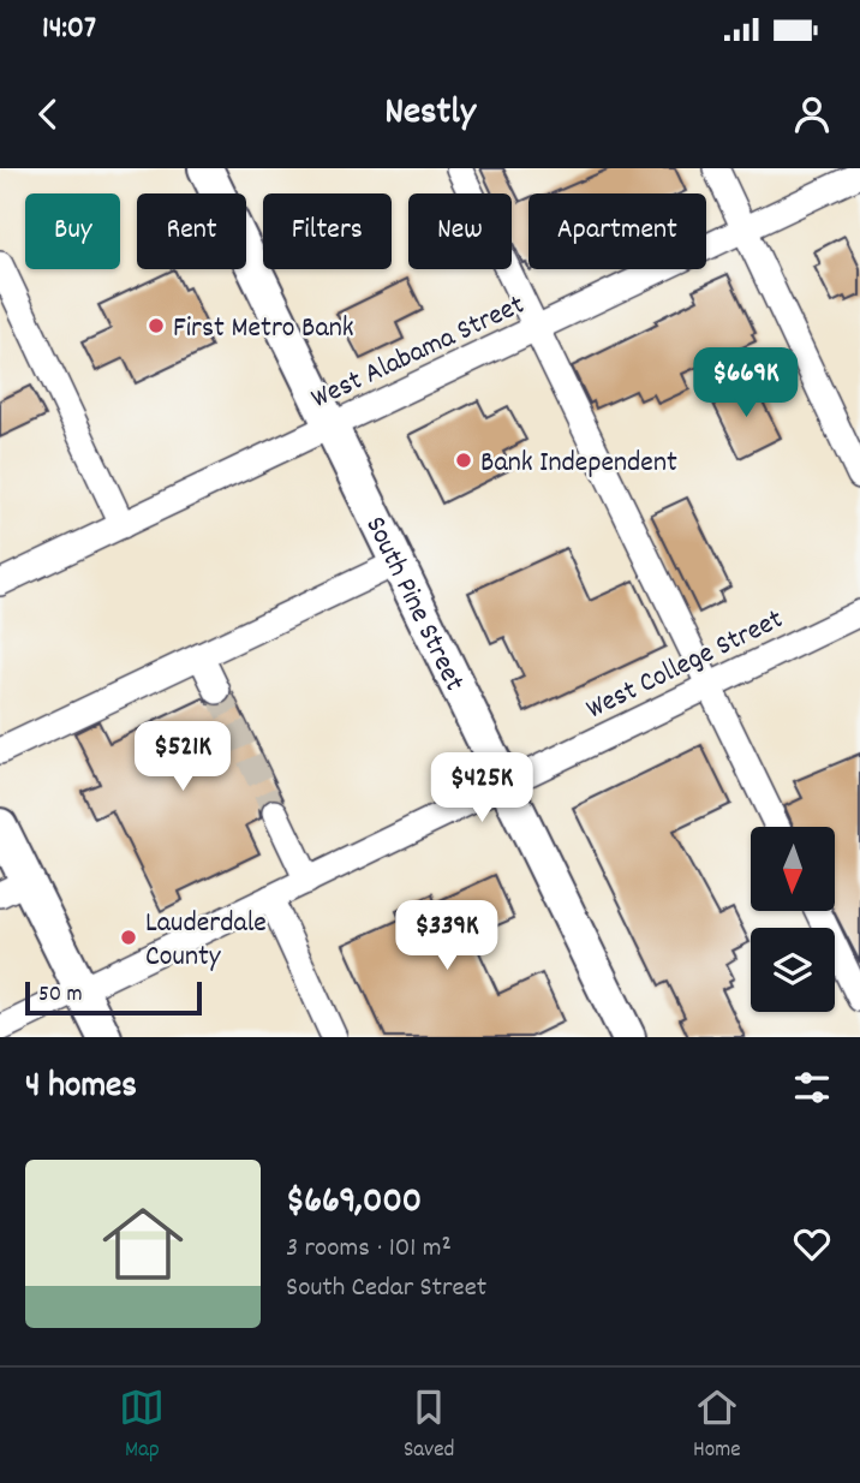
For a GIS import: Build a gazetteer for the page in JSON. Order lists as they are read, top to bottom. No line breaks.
{"streets":{"main road":["South Pine Street"],"street":["West Alabama Street","West College Street"]},"crossings":[["West Alabama Street","South Pine Street"],["South Pine Street","West College Street"]],"places":["First Metro Bank","Bank Independent","Lauderdale County"],"scale_bar":"50 m","north":"bottom","page":{"status":"14:07","header":"Nestly","chip":["Buy","Rent","Filters","New","Apartment"],"price":["$669K","$521K","$425K","$339K"],"scale":"50 m","heading":"4 homes","list":[{"name":"$669,000","note":"3 rooms · 101 m² · South Cedar Street"}],"tabs":["Map","Saved","Home"]}}
